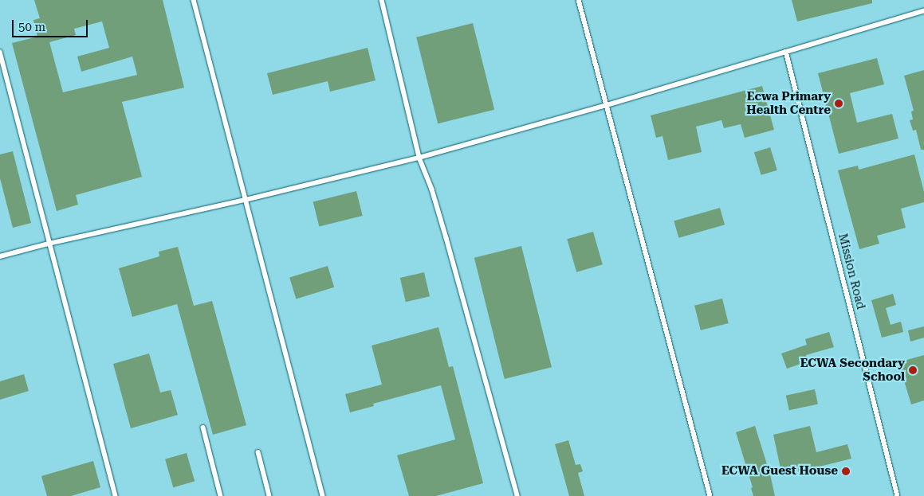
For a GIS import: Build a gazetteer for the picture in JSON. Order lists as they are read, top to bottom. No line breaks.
{"streets":{"lane":["Mission Road"]},"places":["Ecwa Primary Health Centre","ECWA Secondary School","ECWA Guest House"],"scale_bar":"50 m"}
